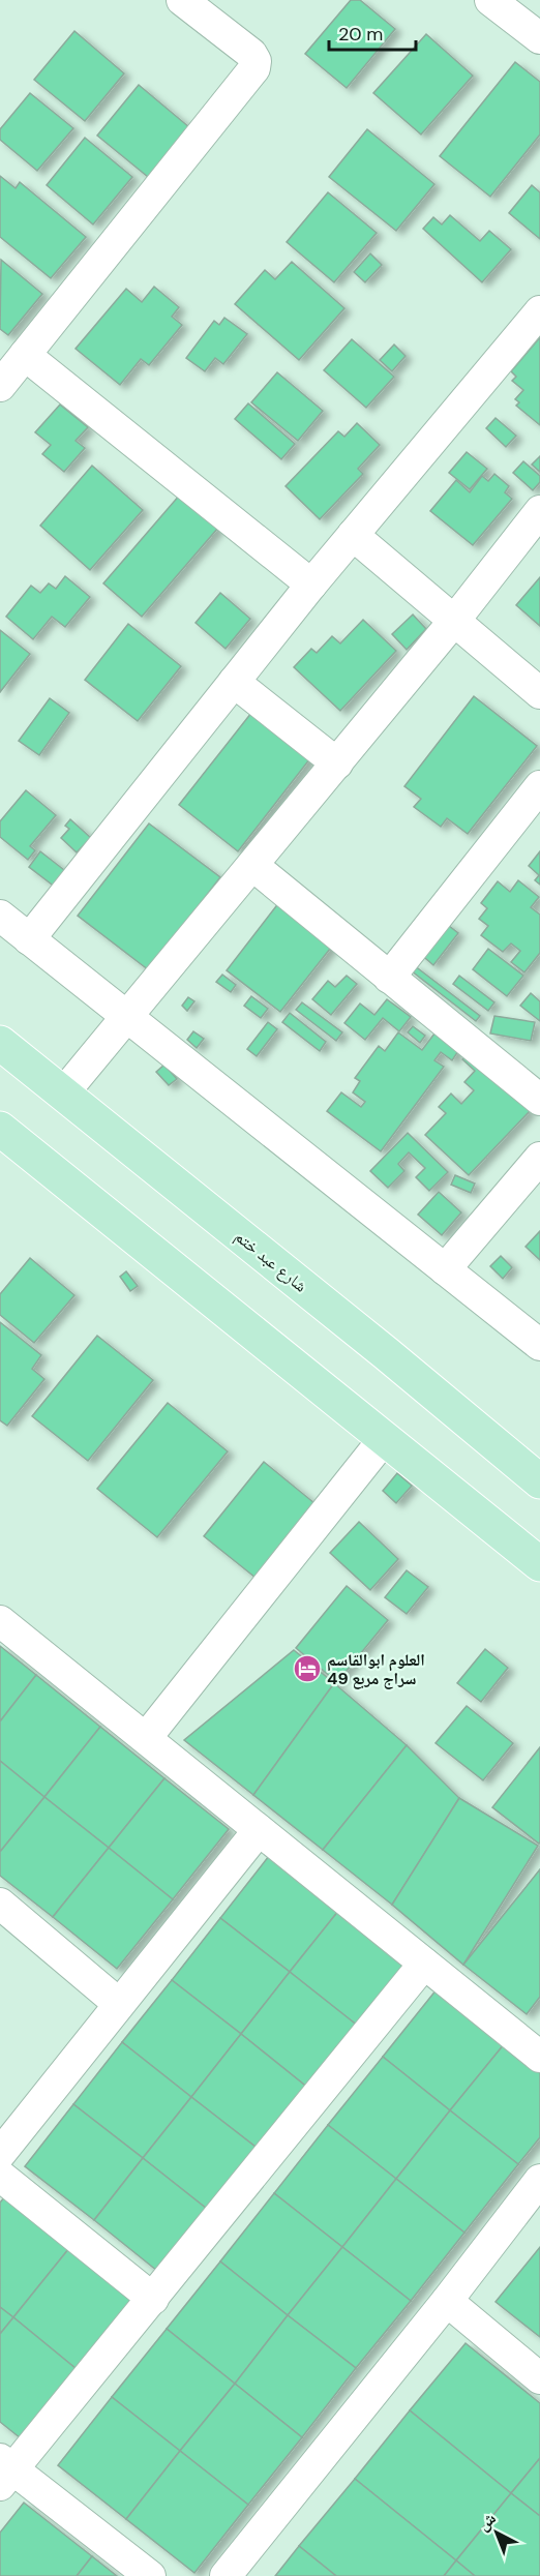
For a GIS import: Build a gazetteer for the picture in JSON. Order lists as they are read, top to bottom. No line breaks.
{"streets":{"main road":["شارع عبد ختم"]},"places":{"hotel":["العلوم ابوالقاسم سراج مربع 49"]},"scale_bar":"20 m","north":"top left"}
